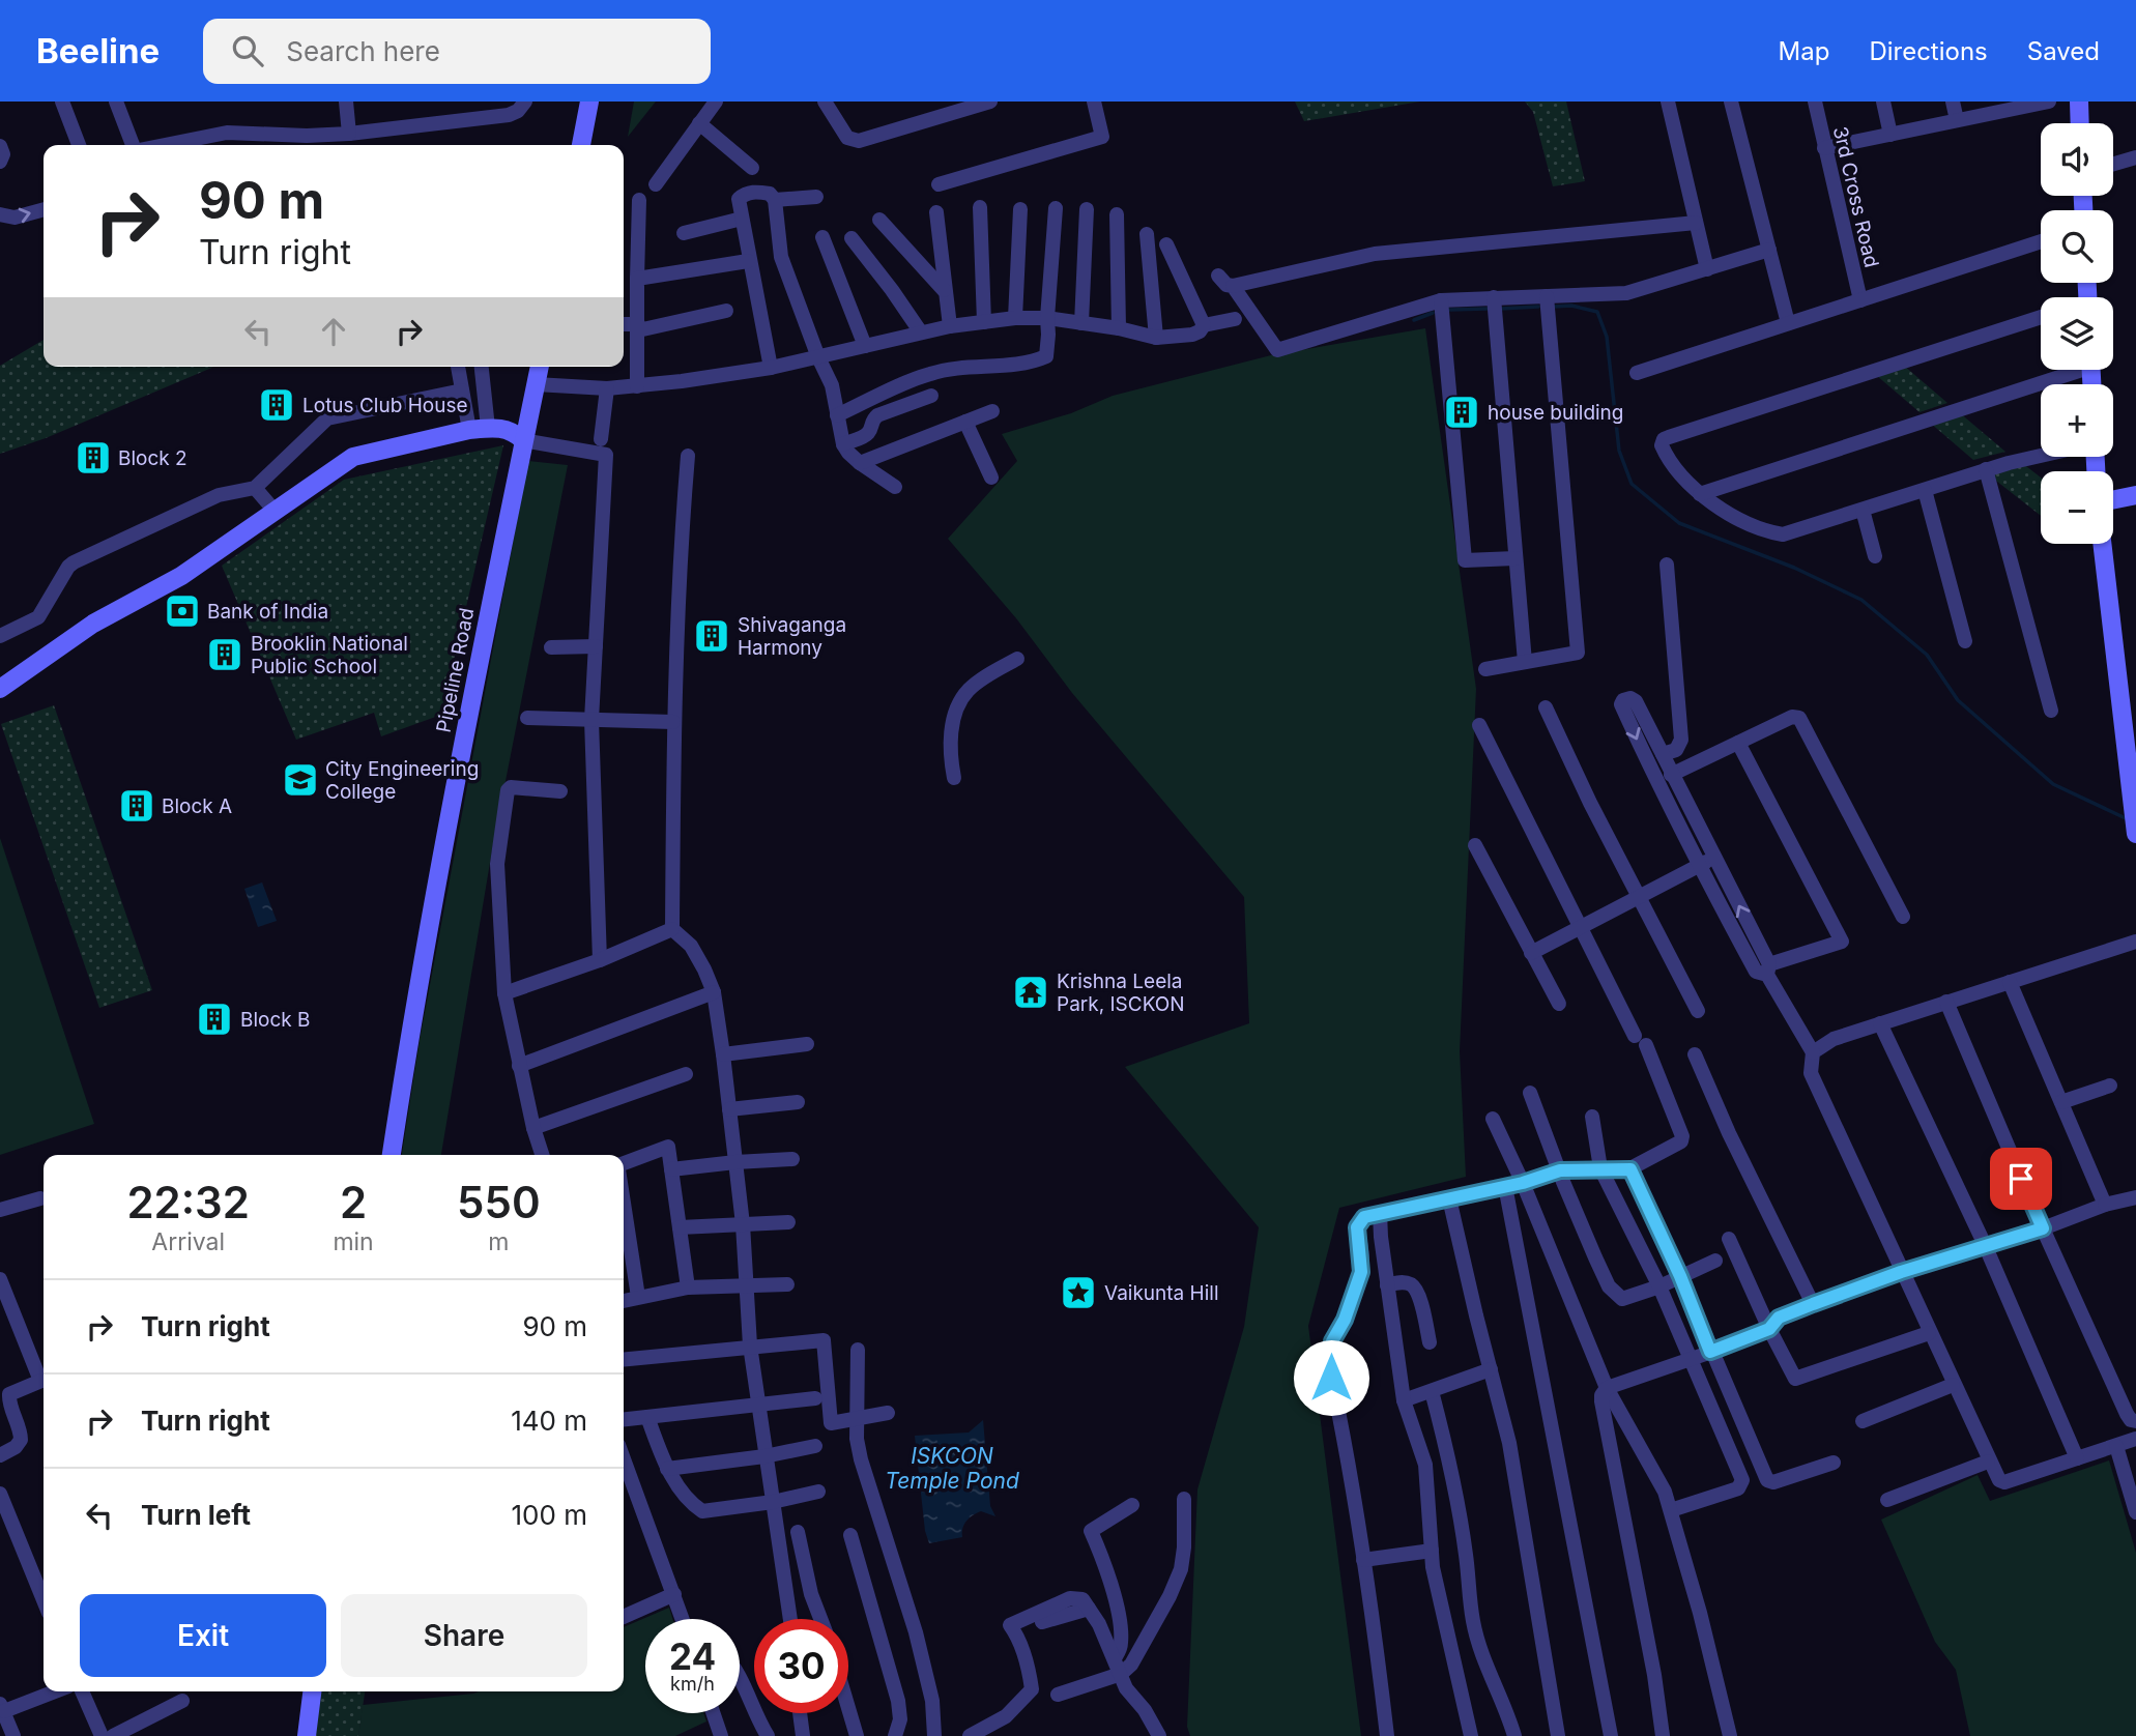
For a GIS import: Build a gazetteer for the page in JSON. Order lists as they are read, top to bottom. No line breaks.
{"streets":{"street":["3rd Cross Road","Pipeline Road"]},"water":["ISKCON Temple Pond"],"places":{"building":["Lotus Club House","house building","Block 2","Shivaganga Harmony","Brooklin National Public School","Block A","Block B"],"bank":["Bank of India"],"school or university":["City Engineering College"],"temple":["Krishna Leela Park, ISCKON"],"place":["Vaikunta Hill"]},"page":{"header":"Beeline","search":"Search here","nav":["Map","Directions","Saved"],"map_buttons":["+","−"],"turn":["90 m","Turn right"],"eta":["22:32","Arrival","2","min","550","m"],"list":[{"name":"Turn right","value":"90 m"},{"name":"Turn right","value":"140 m"},{"name":"Turn left","value":"100 m"}],"buttons":["Exit","Share"],"speed":"24 km/h","limit":"30"}}
